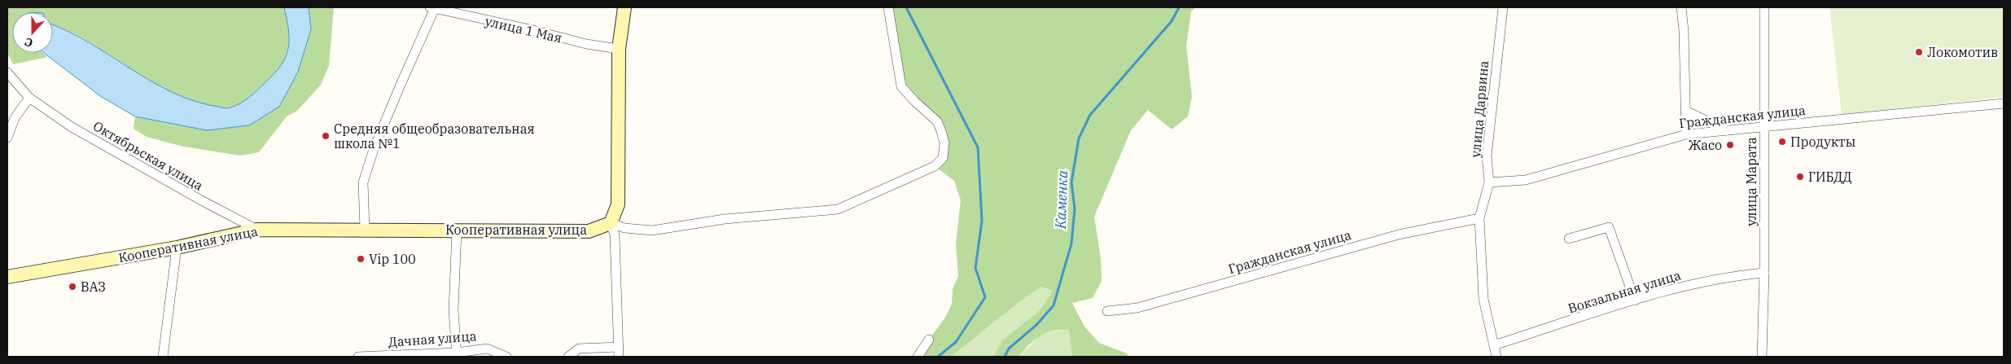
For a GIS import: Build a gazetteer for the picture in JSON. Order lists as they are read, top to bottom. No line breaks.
{"streets":{"street":["улица 1 Мая","улица Дарвина","Гражданская улица","Октябрьская улица","улица Марата","Кооперативная улица","Вокзальная улица","Дачная улица"]},"crossings":[["улица Дарвина","Гражданская улица"],["улица Дарвина","Вокзальная улица"],["Гражданская улица","улица Марата"],["Октябрьская улица","Кооперативная улица"],["улица Марата","Вокзальная улица"]],"water":["Каменка"],"places":["Локомотив","Средняя общеобразовательная школа №1","Продукты","Жасо","ГИБДД","Vip 100","ВАЗ"],"north":"bottom"}
